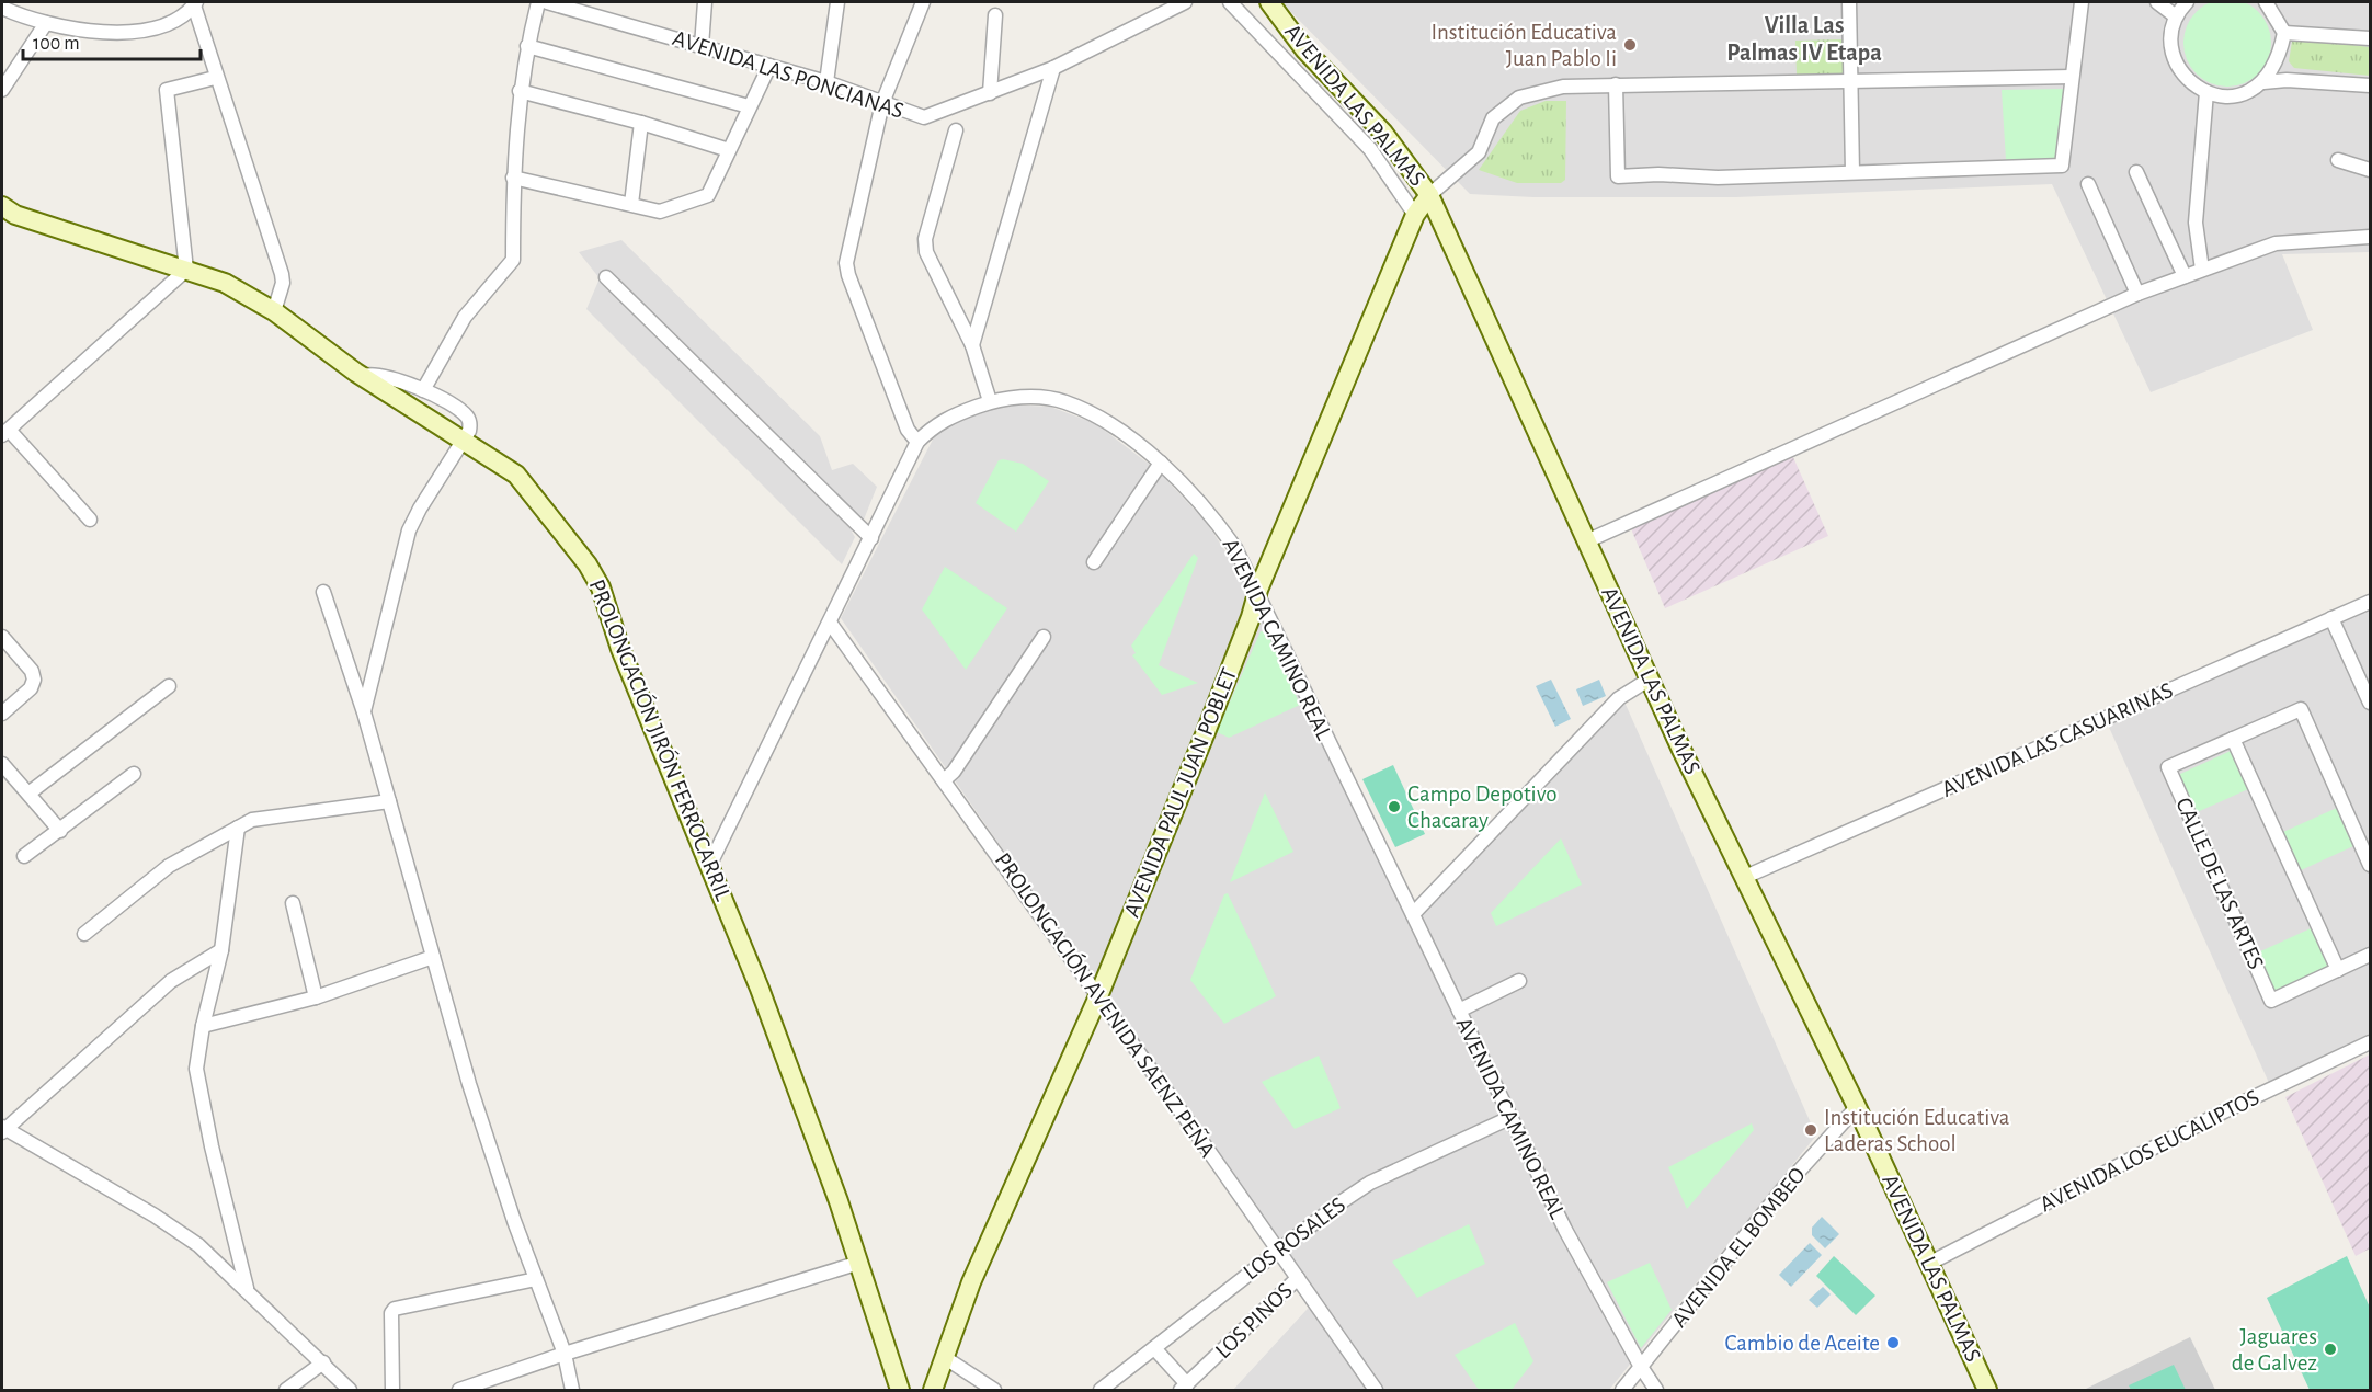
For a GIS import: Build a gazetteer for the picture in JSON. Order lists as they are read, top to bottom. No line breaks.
{"streets":{"street":["AVENIDA LAS PONCIANAS","AVENIDA LAS PALMAS","AVENIDA CAMINO REAL","PROLONGACIÓN JIRÓN FERROCARRIL","AVENIDA LAS CASUARINAS","AVENIDA PAUL JUAN POBLET","CALLE DE LAS ARTES","PROLONGACIÓN AVENIDA SAENZ PEÑA","AVENIDA LOS EUCALIPTOS","LOS ROSALES","AVENIDA EL BOMBEO","LOS PINOS"]},"crossings":[["AVENIDA LAS PALMAS","AVENIDA LAS CASUARINAS"],["AVENIDA LAS PALMAS","AVENIDA PAUL JUAN POBLET"],["AVENIDA LAS PALMAS","AVENIDA LOS EUCALIPTOS"],["AVENIDA LAS PALMAS","AVENIDA EL BOMBEO"],["AVENIDA CAMINO REAL","PROLONGACIÓN JIRÓN FERROCARRIL"],["AVENIDA CAMINO REAL","AVENIDA PAUL JUAN POBLET"],["AVENIDA CAMINO REAL","PROLONGACIÓN AVENIDA SAENZ PEÑA"],["AVENIDA CAMINO REAL","LOS ROSALES"],["AVENIDA CAMINO REAL","AVENIDA EL BOMBEO"],["AVENIDA PAUL JUAN POBLET","PROLONGACIÓN AVENIDA SAENZ PEÑA"],["PROLONGACIÓN AVENIDA SAENZ PEÑA","LOS ROSALES"],["PROLONGACIÓN AVENIDA SAENZ PEÑA","LOS PINOS"]],"districts":["Villa Las Palmas IV Etapa"],"places":["Institución Educativa Juan Pablo Ii","Campo Depotivo Chacaray","Institución Educativa Laderas School","Cambio de Aceite","Jaguares de Galvez"],"scale_bar":"100 m"}
